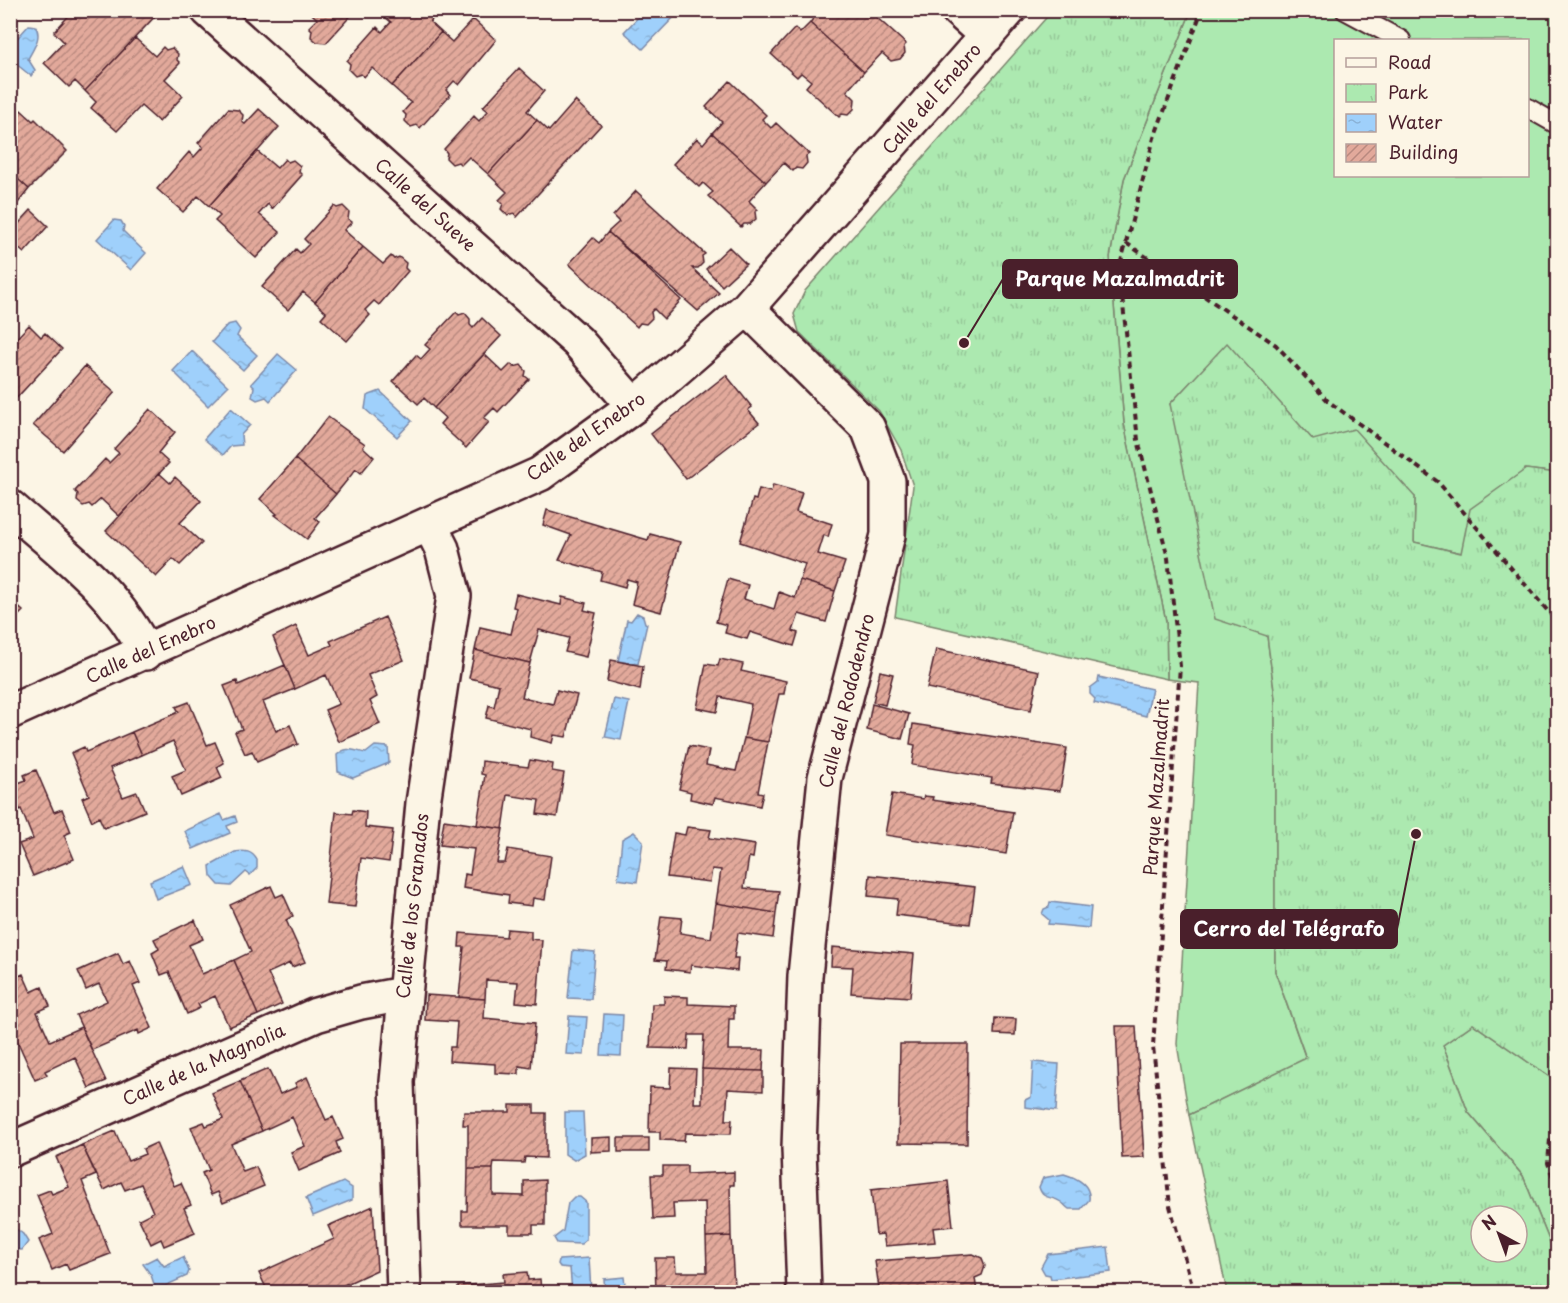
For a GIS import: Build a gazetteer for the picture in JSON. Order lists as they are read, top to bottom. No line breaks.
{"streets":{"street":["Calle del Enebro","Calle del Sueve","Calle del Rododendro","Calle de los Granados","Calle de la Magnolia"],"path":["Parque Mazalmadrit"]},"crossings":[["Calle del Enebro","Calle del Sueve"],["Calle del Enebro","Calle del Rododendro"],["Calle del Enebro","Calle de los Granados"],["Calle de los Granados","Calle de la Magnolia"]],"places":["Parque Mazalmadrit","Cerro del Telégrafo"],"legend":["Road","Park","Water","Building"],"north":"top left"}
